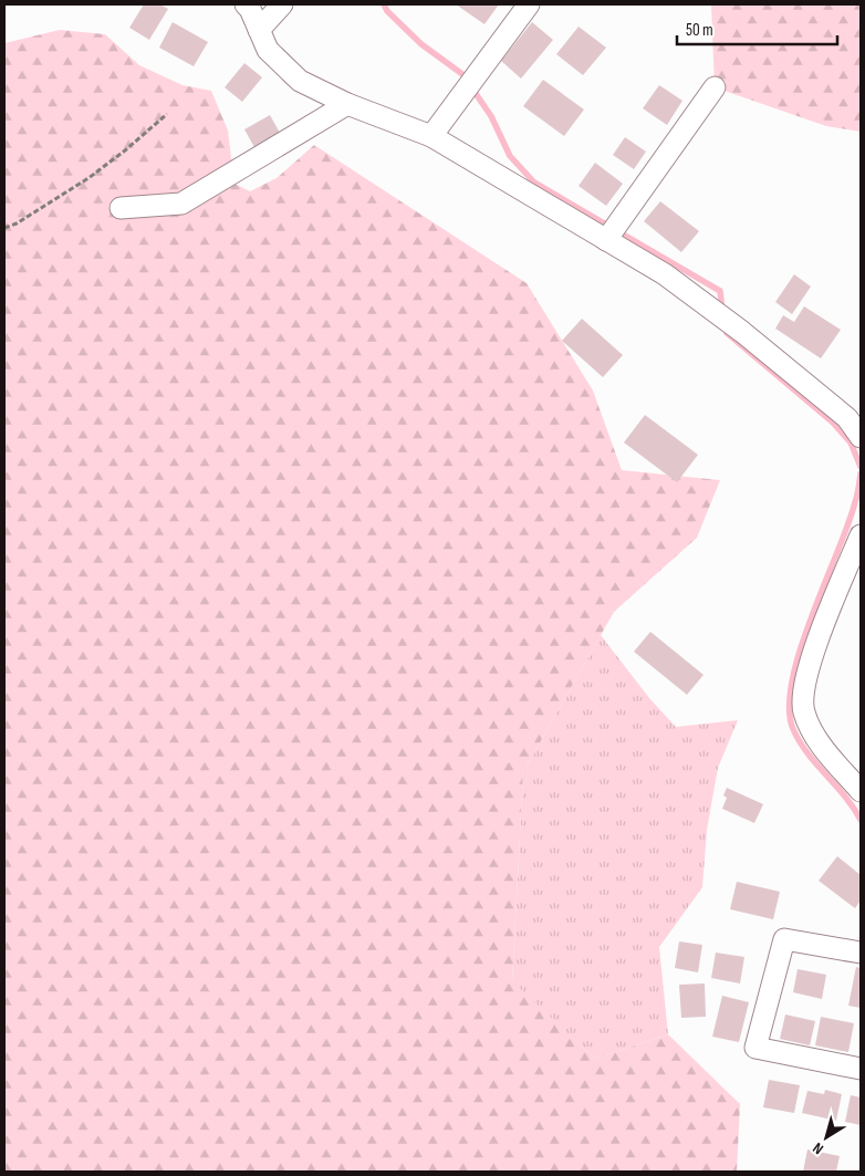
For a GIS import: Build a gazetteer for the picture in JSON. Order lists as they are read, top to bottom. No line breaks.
{"scale_bar":"50 m","north":"bottom left"}
